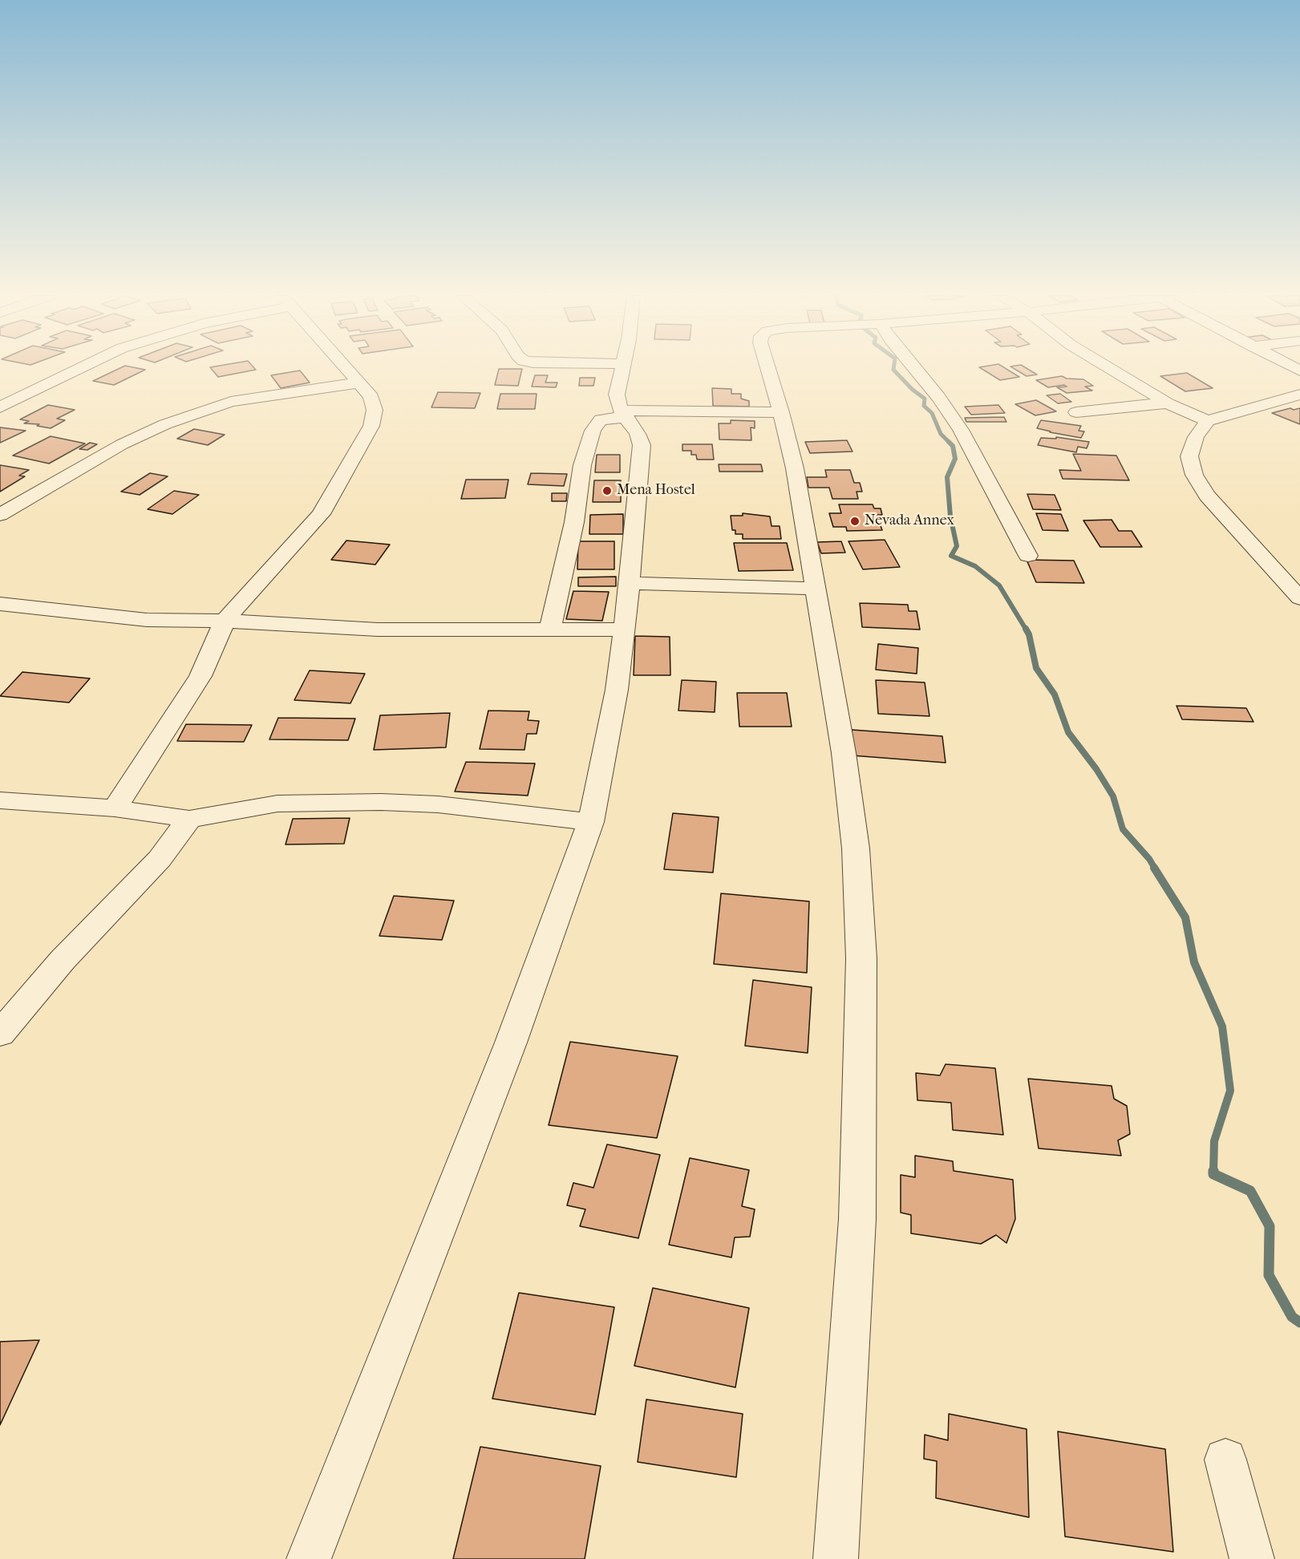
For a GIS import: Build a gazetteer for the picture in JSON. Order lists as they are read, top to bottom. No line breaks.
{"places":["Mena Hostel","Nevada Annex"]}
